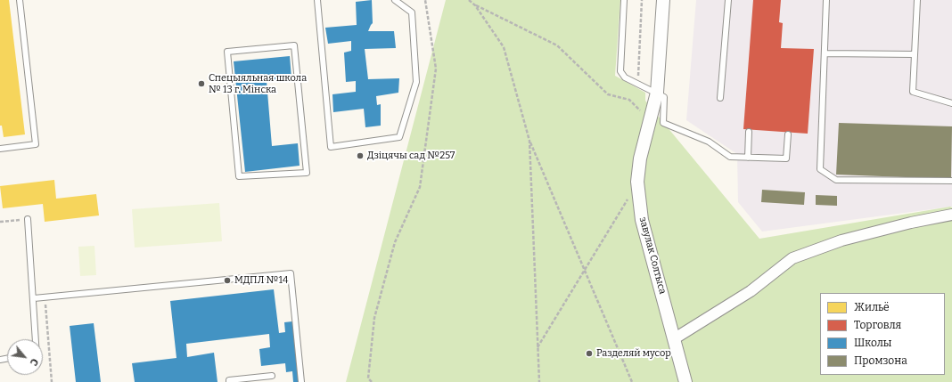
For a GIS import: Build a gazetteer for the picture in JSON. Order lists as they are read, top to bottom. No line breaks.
{"streets":{"street":["завулак Солтыса"]},"places":["Спецыяльная школа № 13 г. Мінска","Дзіцячы сад №257","МДПЛ №14","Разделяй мусор"],"legend":["Жильё","Торговля","Школы","Промзона"],"north":"bottom right"}
